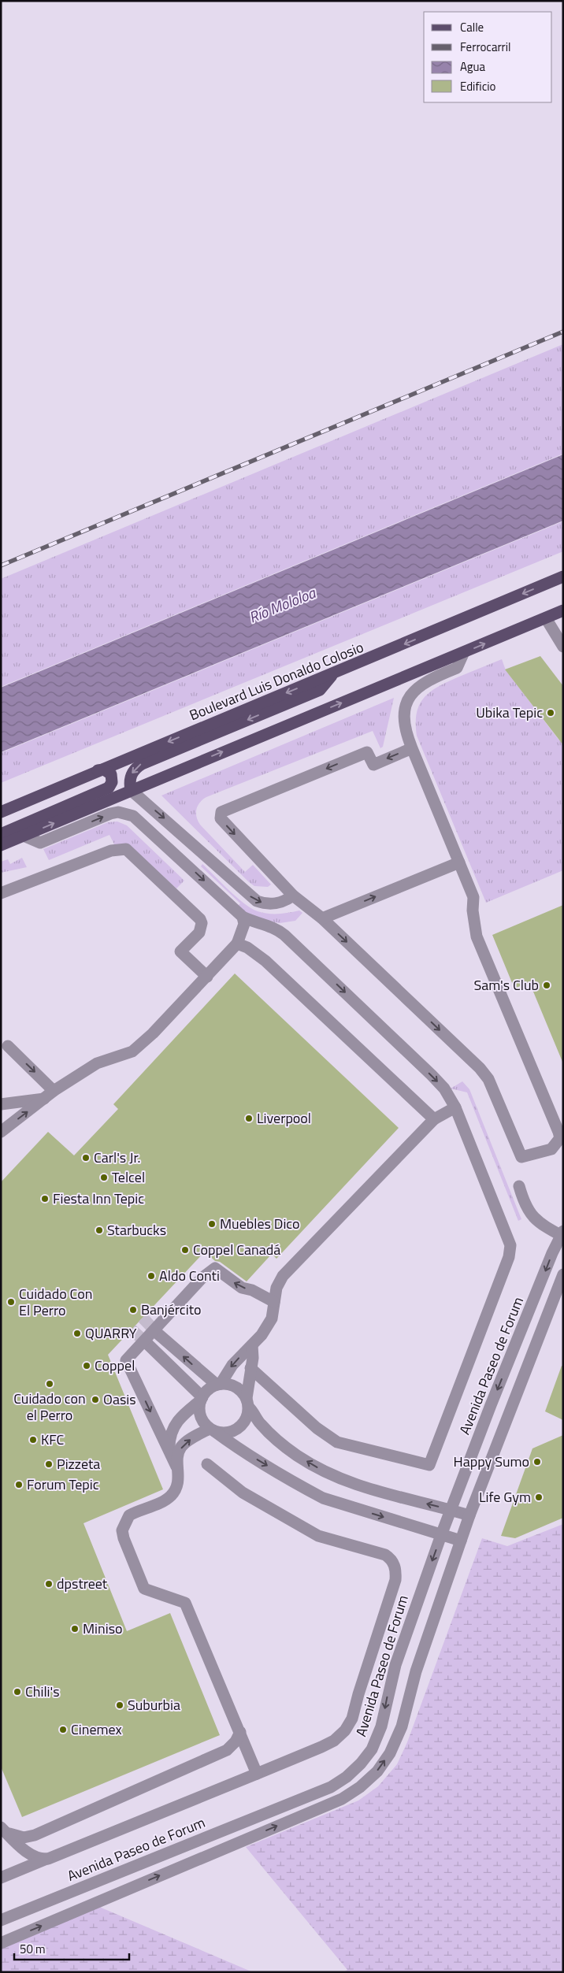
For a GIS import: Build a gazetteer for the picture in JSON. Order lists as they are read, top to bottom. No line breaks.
{"streets":{"main road":["Boulevard Luis Donaldo Colosio"],"street":["Avenida Paseo de Forum"]},"water":["Río Mololoa"],"places":["Ubika Tepic","Sam's Club","Liverpool","Carl's Jr.","Telcel","Fiesta Inn Tepic","Muebles Dico","Starbucks","Coppel Canadá","Aldo Conti","Cuidado Con El Perro","Banjército","QUARRY","Coppel","Cuidado con el Perro","Oasis","KFC","Happy Sumo","Pizzeta","Forum Tepic","Life Gym","dpstreet","Miniso","Chili's","Suburbia","Cinemex"],"legend":["Calle","Ferrocarril","Agua","Edificio"],"scale_bar":"50 m"}
